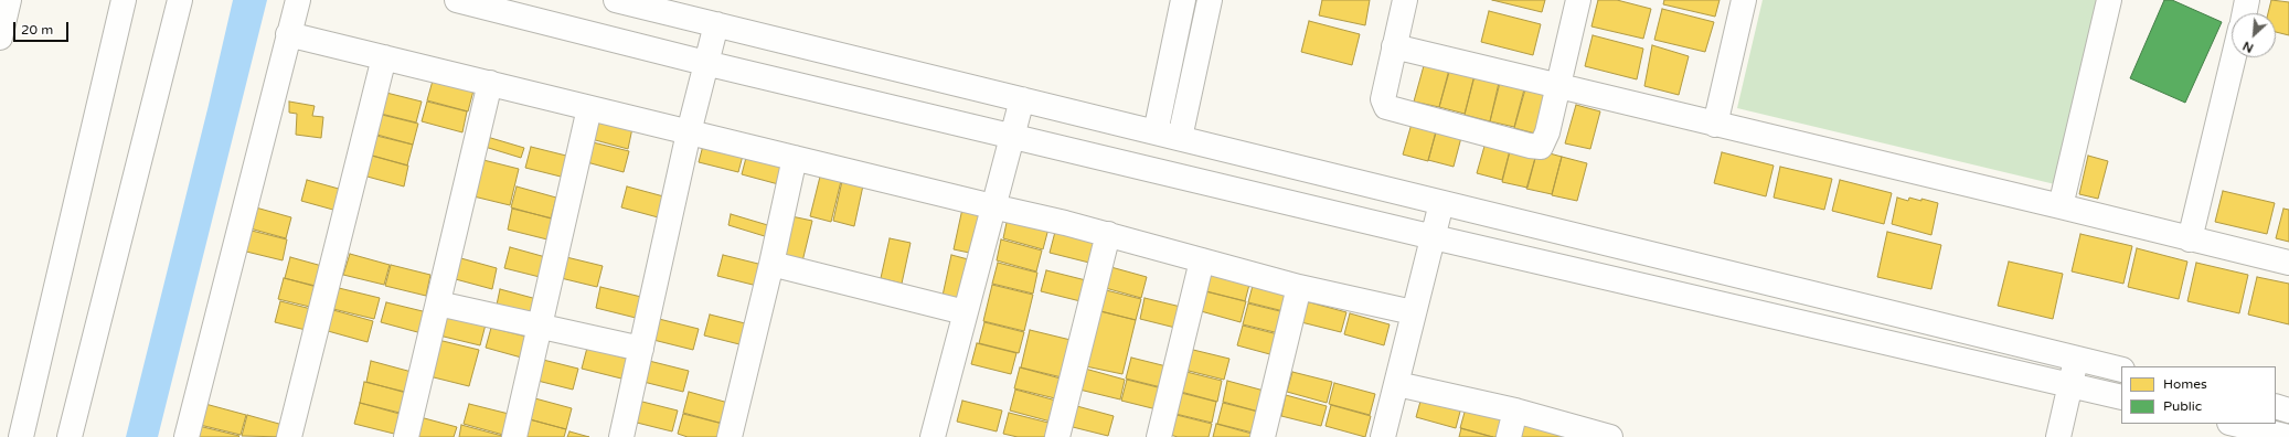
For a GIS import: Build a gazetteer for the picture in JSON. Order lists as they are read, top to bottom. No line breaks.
{"legend":["Homes","Public"],"scale_bar":"20 m","north":"bottom left"}
